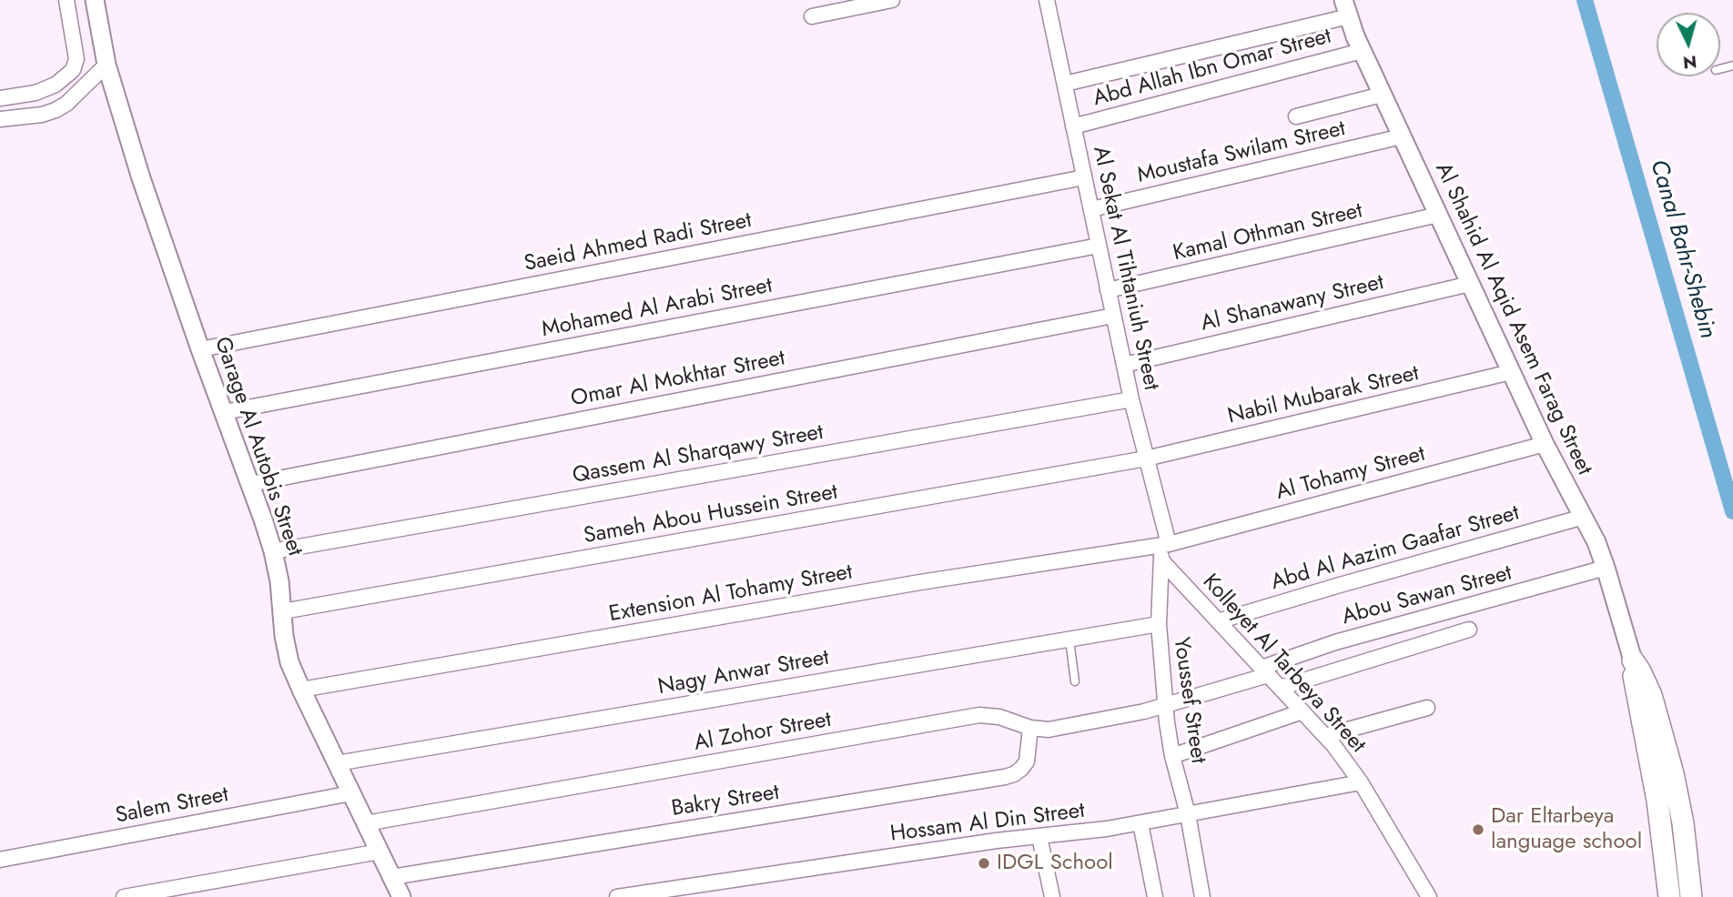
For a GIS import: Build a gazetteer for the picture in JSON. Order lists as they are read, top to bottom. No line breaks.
{"streets":{"street":["Abd Allah Ibn Omar Street","Moustafa Swilam Street","Kamal Othman Street","Saeid Ahmed Radi Street","Al Sekat Al Tihtaniuh Street","Al Shanawany Street","Mohamed Al Arabi Street","Al Shahid Al Aqid Asem Farag Street","Omar Al Mokhtar Street","Nabil Mubarak Street","Garage Al Autobis Street","Qassem Al Sharqawy Street","Al Tohamy Street","Sameh Abou Hussein Street","Abd Al Aazim Gaafar Street","Extension Al Tohamy Street","Abou Sawan Street","Kolleyet Al Tarbeya Street","Nagy Anwar Street","Youssef Street","Al Zohor Street","Bakry Street","Salem Street","Hossam Al Din Street"]},"crossings":[["Abd Allah Ibn Omar Street","Al Sekat Al Tihtaniuh Street"],["Abd Allah Ibn Omar Street","Al Shahid Al Aqid Asem Farag Street"],["Moustafa Swilam Street","Al Sekat Al Tihtaniuh Street"],["Moustafa Swilam Street","Al Shahid Al Aqid Asem Farag Street"],["Kamal Othman Street","Al Sekat Al Tihtaniuh Street"],["Kamal Othman Street","Al Shahid Al Aqid Asem Farag Street"],["Saeid Ahmed Radi Street","Al Sekat Al Tihtaniuh Street"],["Saeid Ahmed Radi Street","Garage Al Autobis Street"],["Al Sekat Al Tihtaniuh Street","Al Shanawany Street"],["Al Sekat Al Tihtaniuh Street","Mohamed Al Arabi Street"],["Al Sekat Al Tihtaniuh Street","Omar Al Mokhtar Street"],["Al Sekat Al Tihtaniuh Street","Nabil Mubarak Street"],["Al Sekat Al Tihtaniuh Street","Qassem Al Sharqawy Street"],["Al Sekat Al Tihtaniuh Street","Al Tohamy Street"],["Al Sekat Al Tihtaniuh Street","Sameh Abou Hussein Street"],["Al Sekat Al Tihtaniuh Street","Extension Al Tohamy Street"],["Al Sekat Al Tihtaniuh Street","Kolleyet Al Tarbeya Street"],["Al Sekat Al Tihtaniuh Street","Youssef Street"],["Al Shanawany Street","Al Shahid Al Aqid Asem Farag Street"],["Mohamed Al Arabi Street","Garage Al Autobis Street"],["Al Shahid Al Aqid Asem Farag Street","Nabil Mubarak Street"],["Al Shahid Al Aqid Asem Farag Street","Al Tohamy Street"],["Al Shahid Al Aqid Asem Farag Street","Abd Al Aazim Gaafar Street"],["Al Shahid Al Aqid Asem Farag Street","Abou Sawan Street"],["Omar Al Mokhtar Street","Garage Al Autobis Street"],["Nabil Mubarak Street","Sameh Abou Hussein Street"],["Garage Al Autobis Street","Qassem Al Sharqawy Street"],["Garage Al Autobis Street","Sameh Abou Hussein Street"],["Garage Al Autobis Street","Extension Al Tohamy Street"],["Garage Al Autobis Street","Nagy Anwar Street"],["Garage Al Autobis Street","Al Zohor Street"],["Garage Al Autobis Street","Bakry Street"],["Garage Al Autobis Street","Salem Street"],["Al Tohamy Street","Extension Al Tohamy Street"],["Al Tohamy Street","Kolleyet Al Tarbeya Street"],["Al Tohamy Street","Youssef Street"],["Abd Al Aazim Gaafar Street","Kolleyet Al Tarbeya Street"],["Extension Al Tohamy Street","Kolleyet Al Tarbeya Street"],["Extension Al Tohamy Street","Youssef Street"],["Abou Sawan Street","Kolleyet Al Tarbeya Street"],["Abou Sawan Street","Youssef Street"],["Abou Sawan Street","Al Zohor Street"],["Kolleyet Al Tarbeya Street","Youssef Street"],["Kolleyet Al Tarbeya Street","Hossam Al Din Street"],["Nagy Anwar Street","Youssef Street"],["Youssef Street","Al Zohor Street"],["Youssef Street","Hossam Al Din Street"],["Al Zohor Street","Bakry Street"]],"water":["Canal Bahr-Shebin"],"places":["Dar Eltarbeya language school","IDGL School"],"north":"bottom"}
